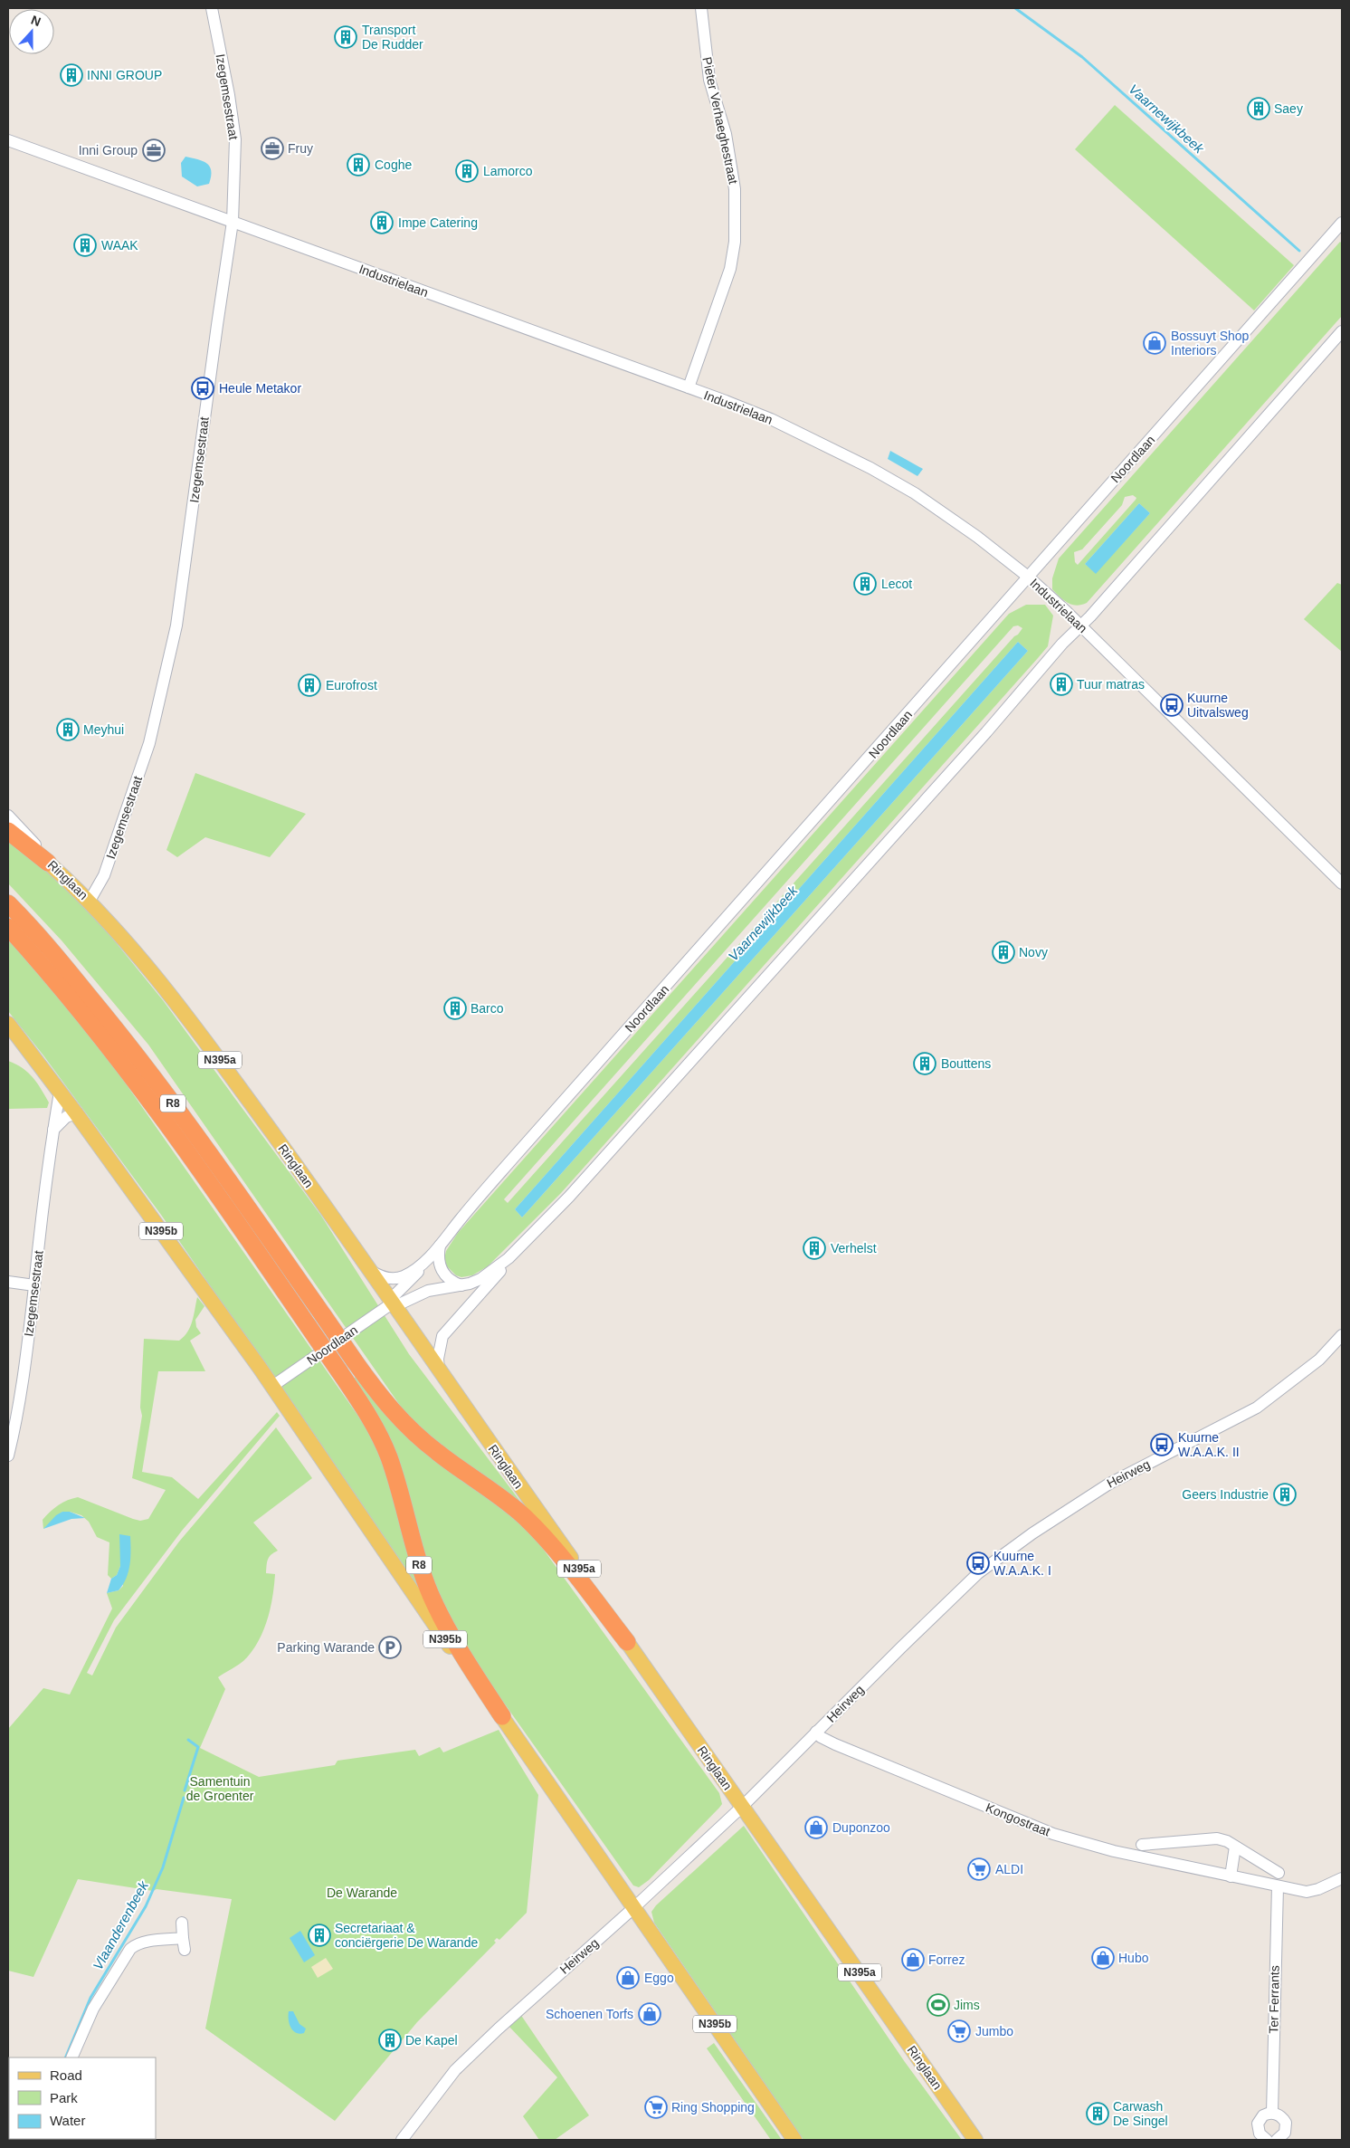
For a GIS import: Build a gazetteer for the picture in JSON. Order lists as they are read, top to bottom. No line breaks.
{"streets":{"highway":["R8"],"main road":["Ringlaan","N395a","N395b"],"street":["Izegemsestraat","Pieter Verhaeghestraat","Industrielaan","Noordlaan","Heirweg","Kongostraat","Ter Ferrants"]},"crossings":[["Izegemsestraat","Industrielaan"],["Izegemsestraat","Ringlaan"],["Izegemsestraat","N395b"],["Pieter Verhaeghestraat","Industrielaan"],["Industrielaan","Noordlaan"],["Noordlaan","Ringlaan"],["Noordlaan","N395b"],["Ringlaan","R8"],["Ringlaan","Heirweg"],["R8","N395b"],["N395b","Heirweg"],["Heirweg","Kongostraat"],["Kongostraat","Ter Ferrants"]],"water":["Vaarnewijkbeek","Vlaanderenbeek"],"parks":["Samentuin de Groenter","De Warande"],"places":{"building":["Transport De Rudder","INNI GROUP","Saey","Coghe","Lamorco","Impe Catering","WAAK","Lecot","Tuur matras","Eurofrost","Meyhui","Novy","Barco","Bouttens","Verhelst","Geers Industrie","Secretariaat & conciërgerie De Warande","De Kapel","Carwash De Singel"],"office":["Fruy","Inni Group"],"shop":["Bossuyt Shop Interiors","Duponzoo","Hubo","Forrez","Eggo","Schoenen Torfs"],"bus stop":["Heule Metakor","Kuurne Uitvalsweg","Kuurne W.A.A.K. II","Kuurne W.A.A.K. I"],"parking":["Parking Warande"],"supermarket":["ALDI","Jumbo","Ring Shopping"],"sports":["Jims"]},"legend":["Road","Park","Water"],"north":"top"}
